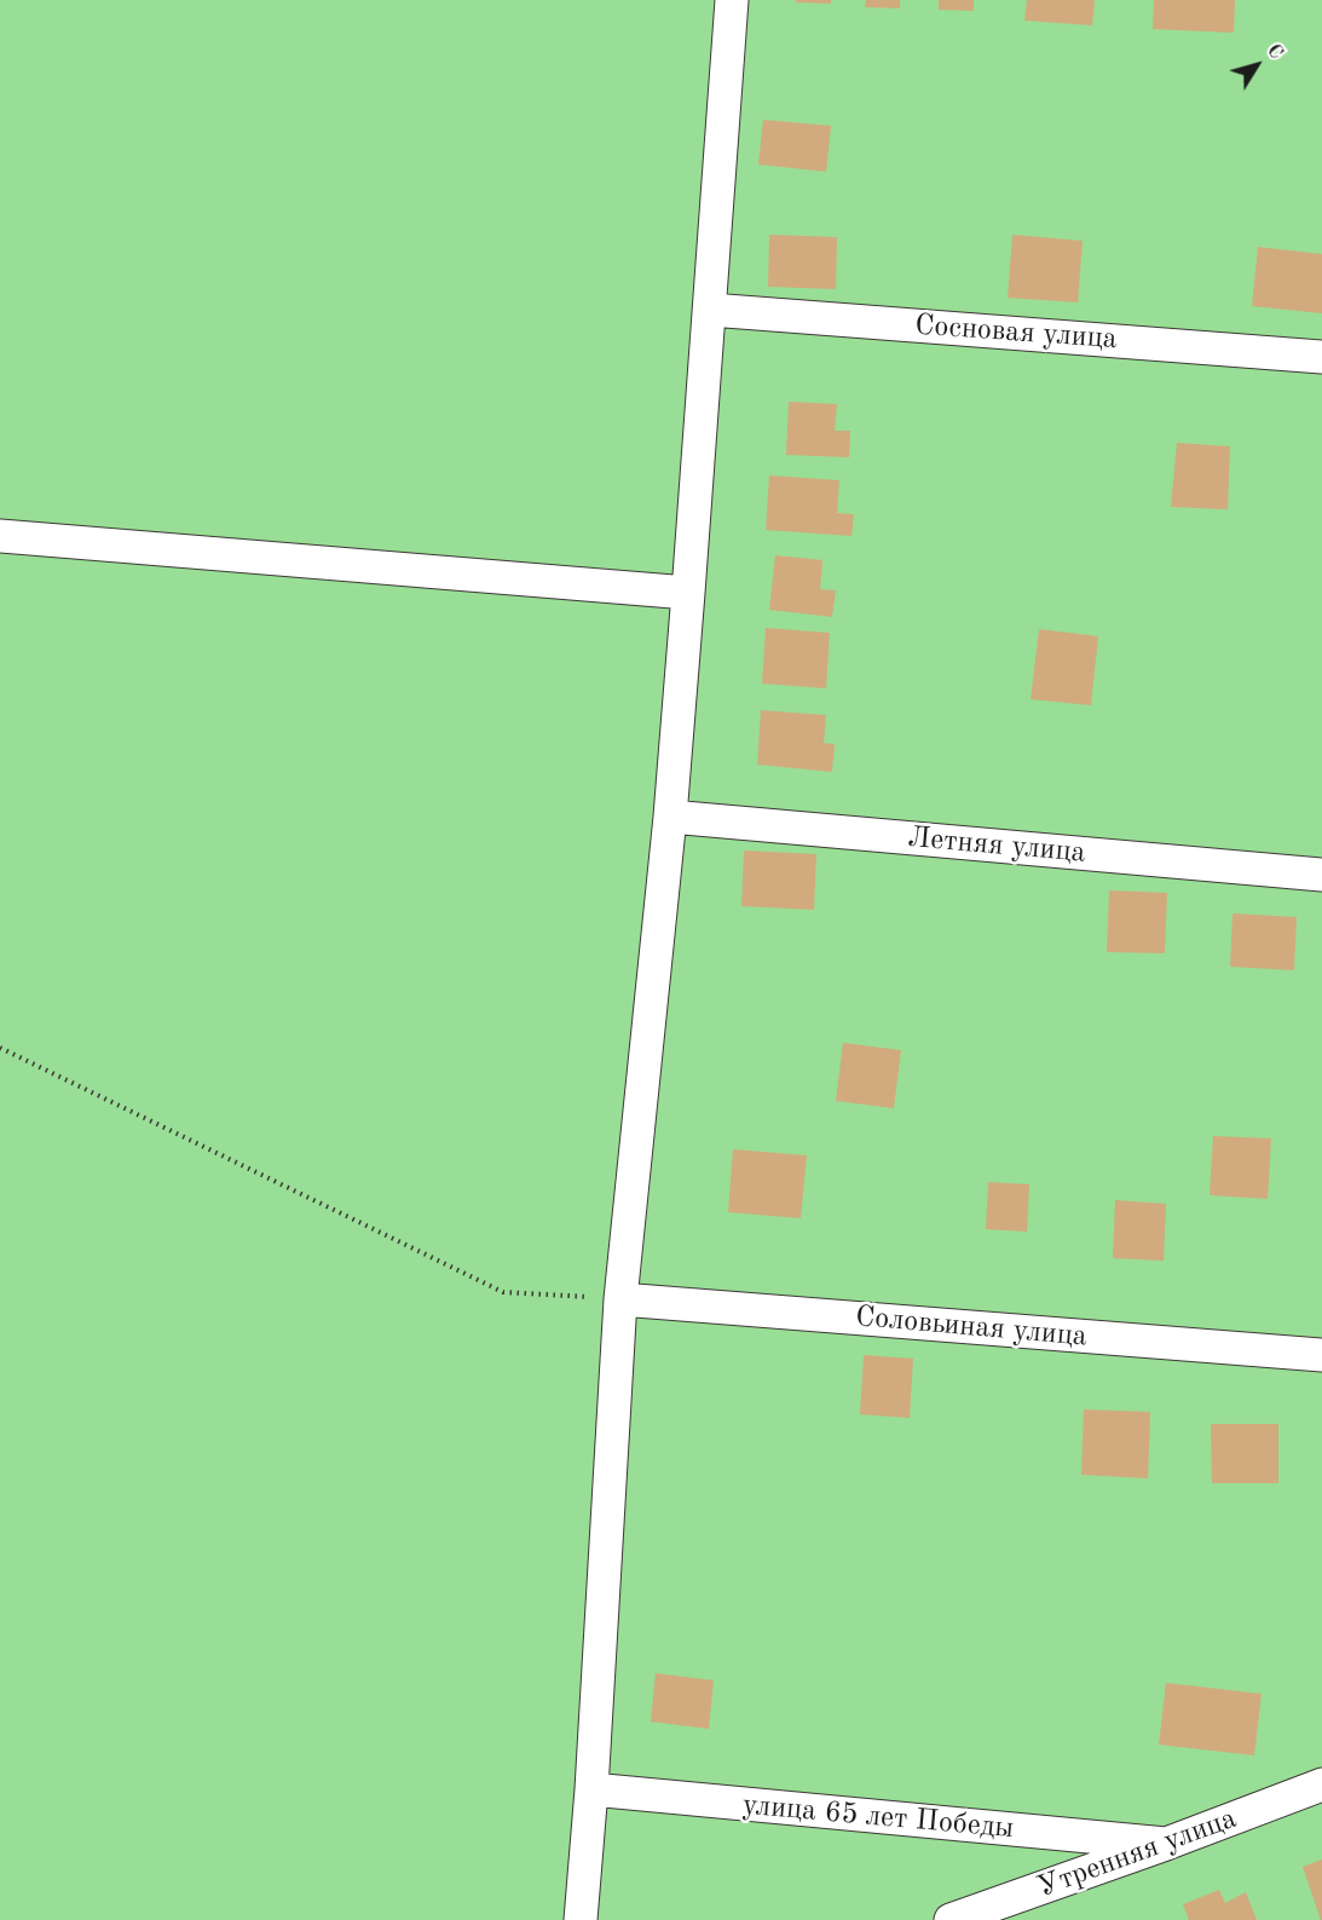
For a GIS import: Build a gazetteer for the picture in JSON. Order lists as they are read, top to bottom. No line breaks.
{"streets":{"street":["Сосновая улица","Летняя улица","Соловьиная улица","улица 65 лет Победы","Утренняя улица"]},"crossings":[["улица 65 лет Победы","Утренняя улица"]],"north":"top right"}
